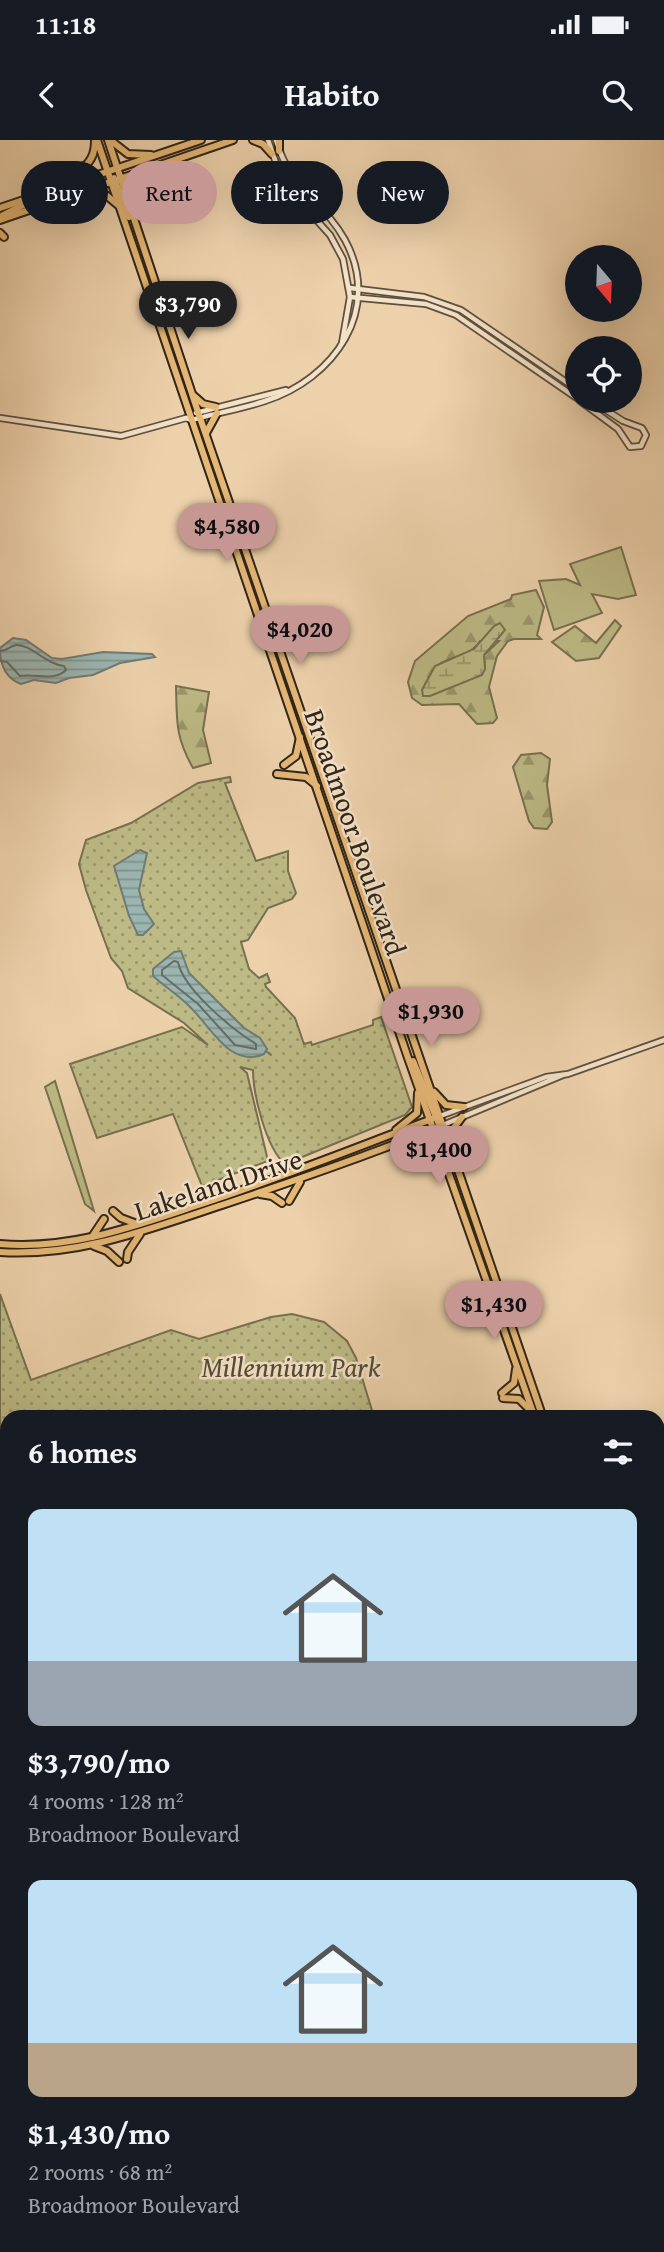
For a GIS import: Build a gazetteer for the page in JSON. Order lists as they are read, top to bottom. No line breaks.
{"streets":{"main road":["Broadmoor Boulevard","Lakeland Drive"]},"crossings":[["Broadmoor Boulevard","Lakeland Drive"]],"parks":["Millennium Park"],"north":"bottom","page":{"status":"11:18","header":"Habito","chip":["Buy","Rent","Filters","New"],"price":["$3,790","$4,580","$4,020","$1,930","$1,400","$1,430"],"heading":"6 homes","list":[{"name":"$3,790/mo","note":"4 rooms · 128 m² · Broadmoor Boulevard"},{"name":"$1,430/mo","note":"2 rooms · 68 m² · Broadmoor Boulevard"}]}}
